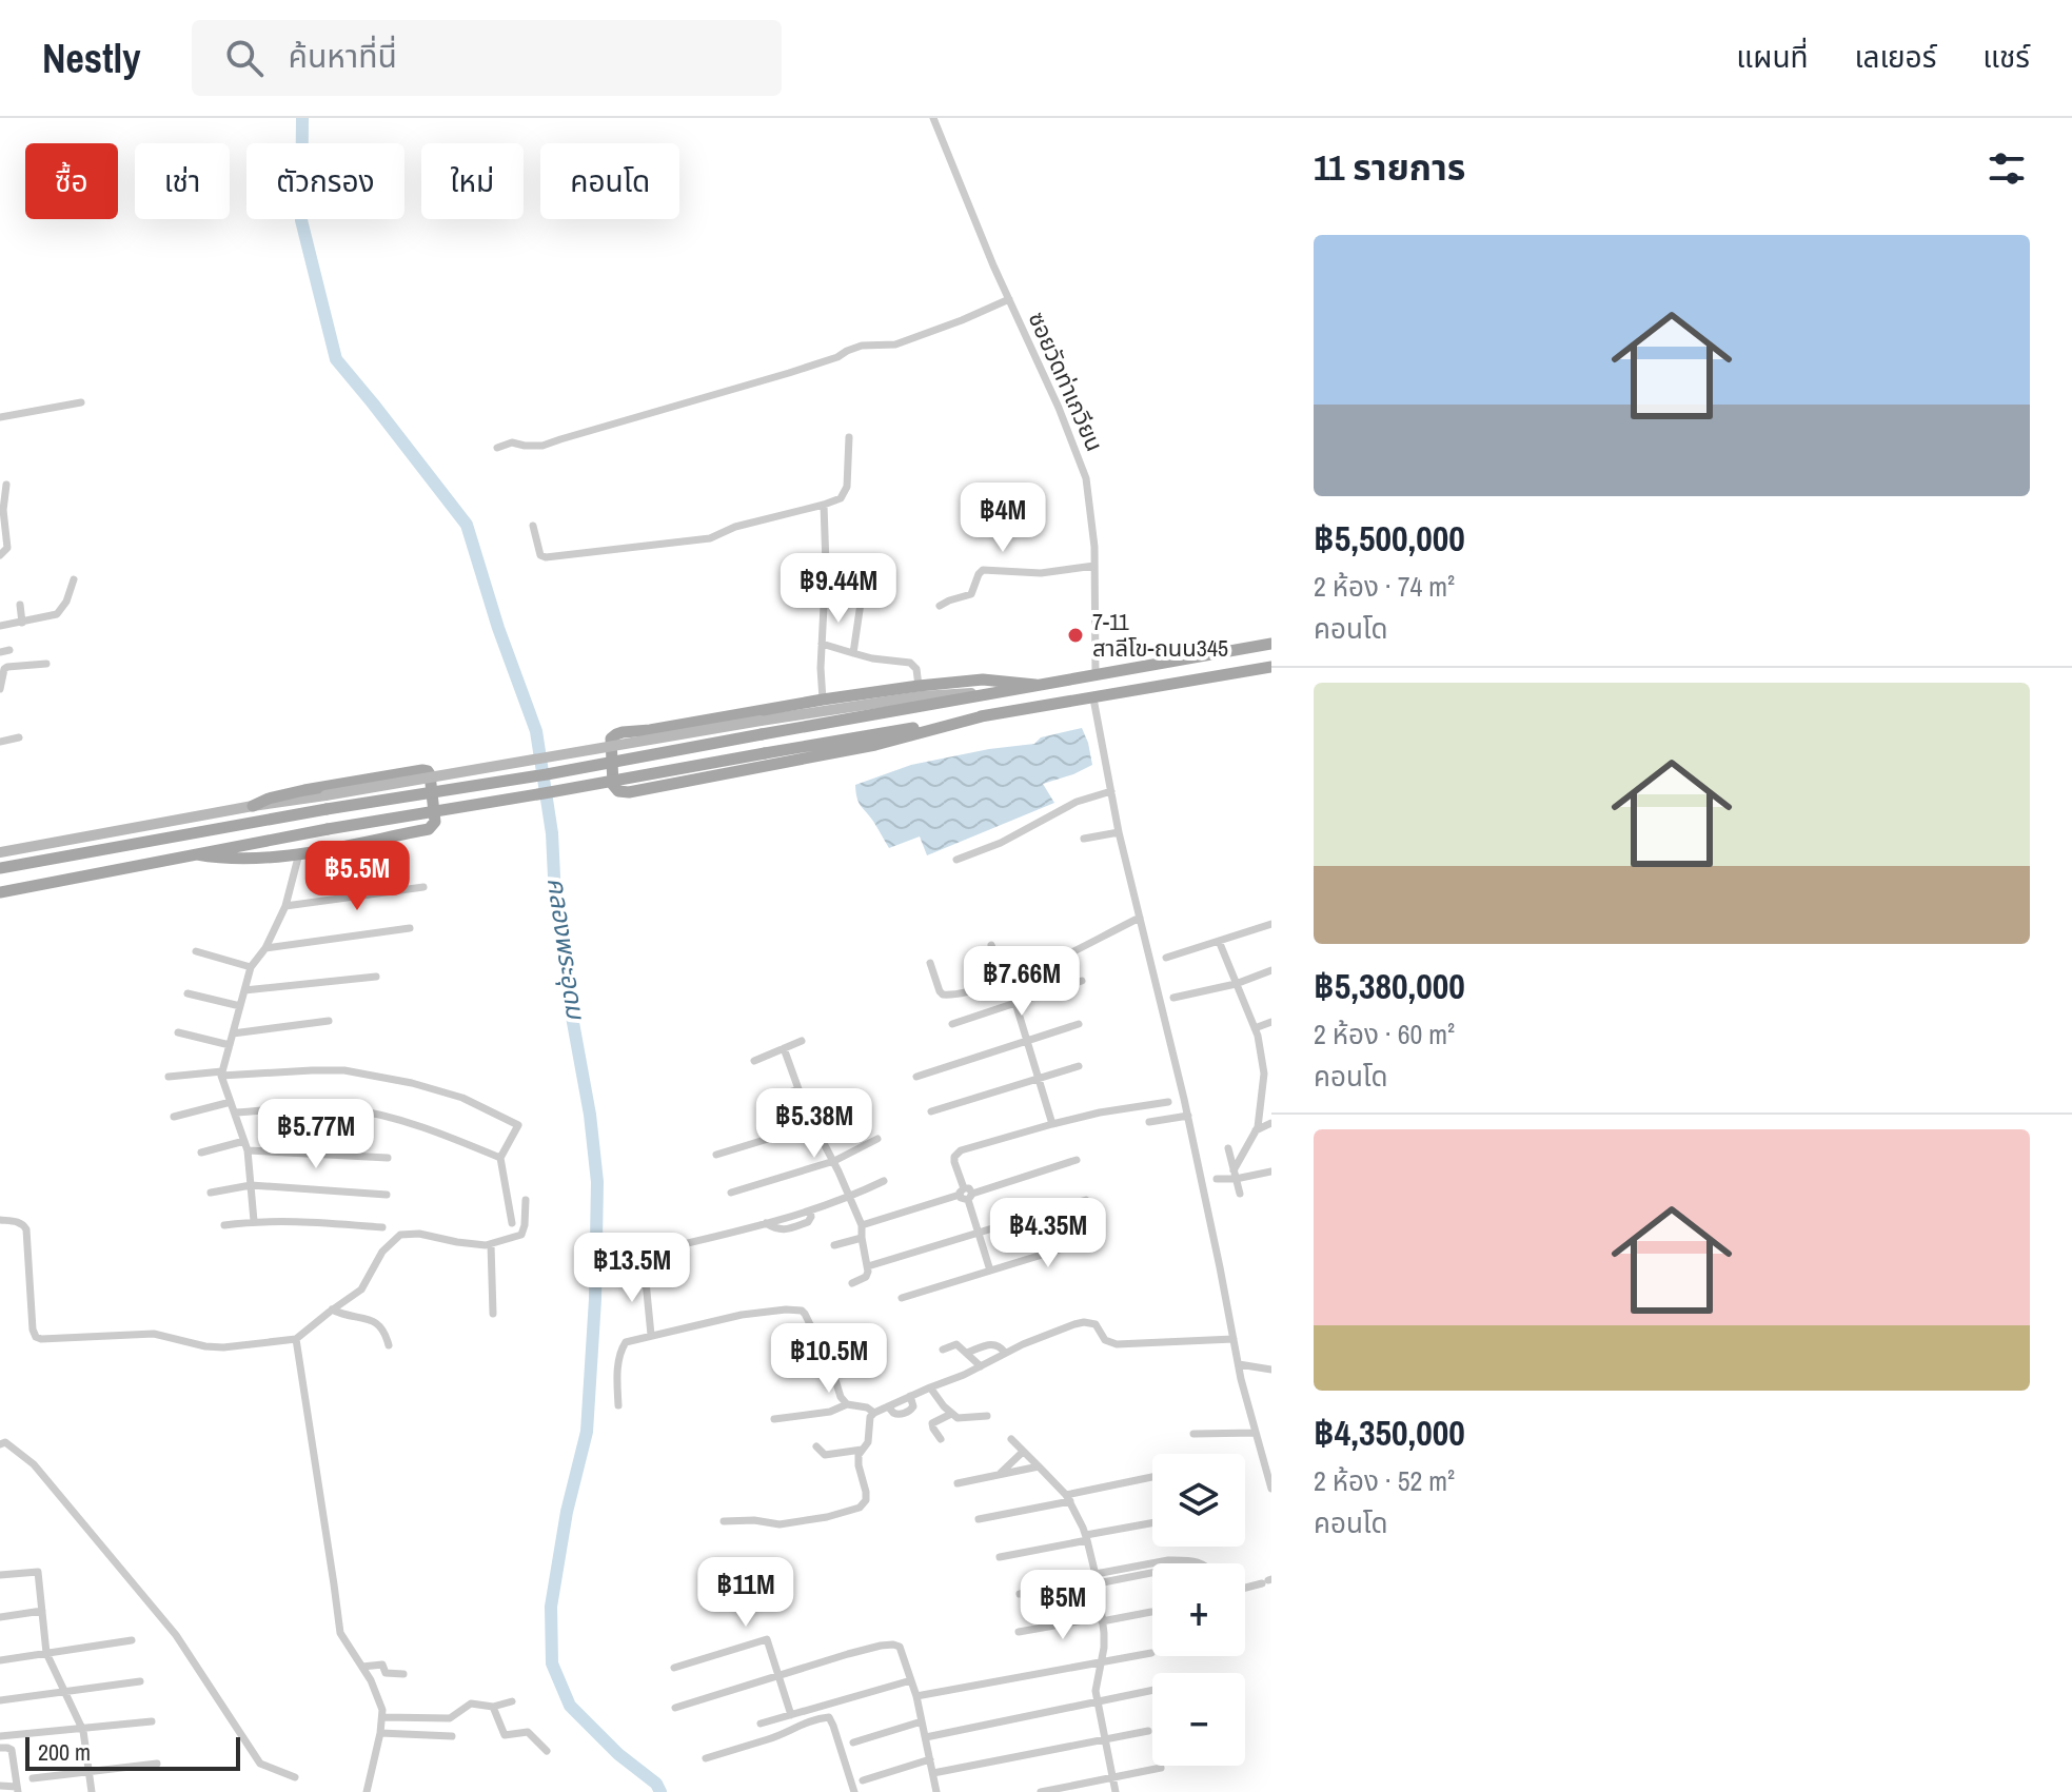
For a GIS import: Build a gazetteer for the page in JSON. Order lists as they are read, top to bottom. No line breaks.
{"streets":{"street":["ซอยวัดท่าเกวียน"]},"water":["คลองพระอุดม"],"places":["7-11 สาลีโข-ถนน345"],"scale_bar":"200 m","page":{"header":"Nestly","search":"ค้นหาที่นี่","nav":["แผนที่","เลเยอร์","แชร์"],"heading":"11 รายการ","chip":["ซื้อ","เช่า","ตัวกรอง","ใหม่","คอนโด"],"list":[{"name":"฿5,500,000","note":"2 ห้อง · 74 m² · คอนโด"},{"name":"฿5,380,000","note":"2 ห้อง · 60 m² · คอนโด"},{"name":"฿4,350,000","note":"2 ห้อง · 52 m² · คอนโด"}],"price":["฿4M","฿9.44M","฿5.5M","฿7.66M","฿5.38M","฿5.77M","฿4.35M","฿13.5M","฿10.5M","฿11M","฿5M"],"map_buttons":["+","−"],"scale":"200 m"}}
